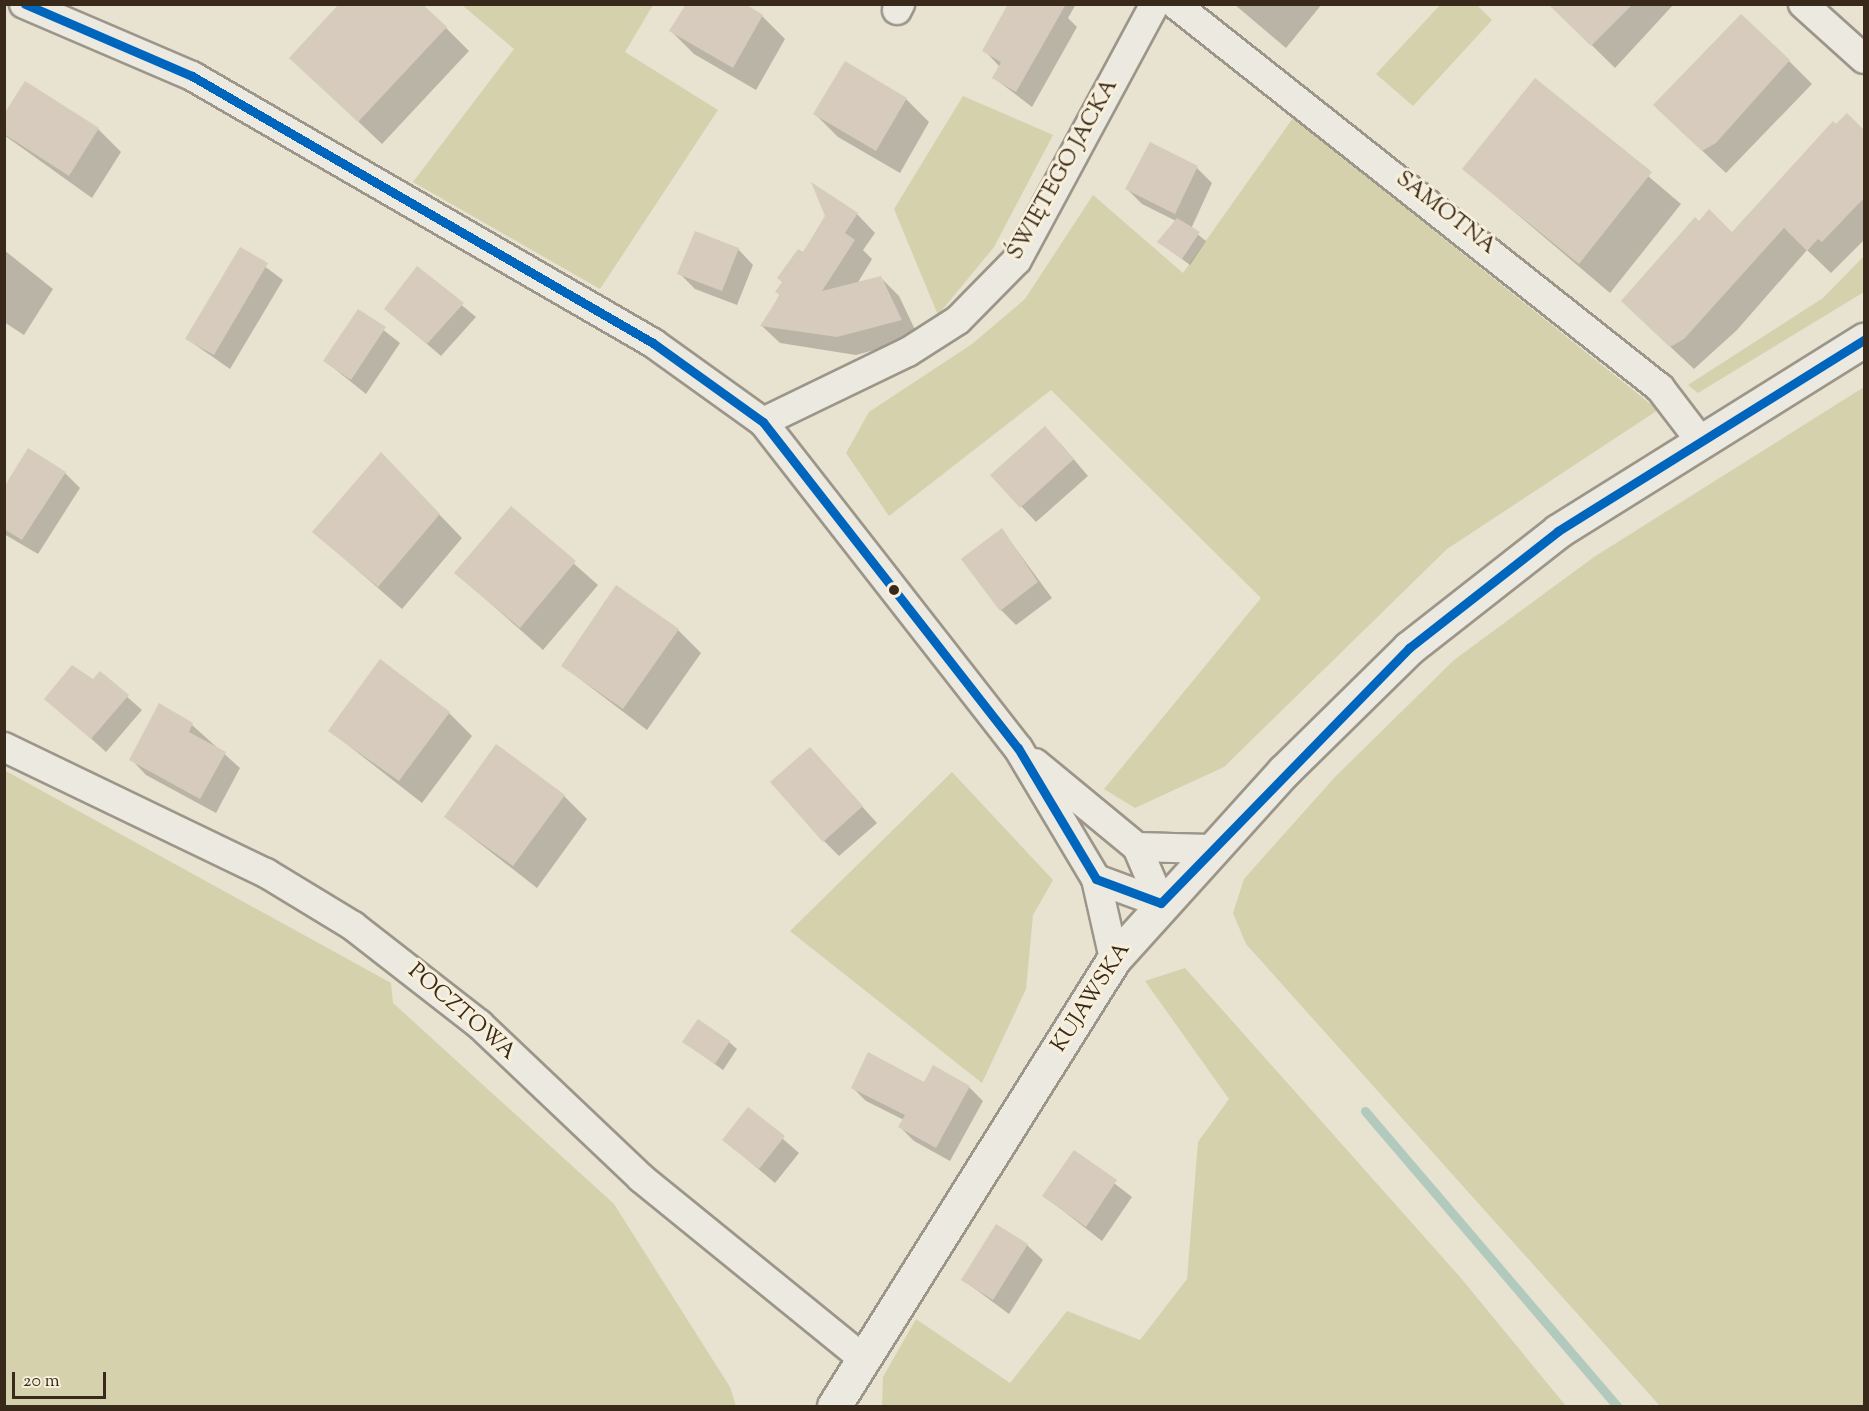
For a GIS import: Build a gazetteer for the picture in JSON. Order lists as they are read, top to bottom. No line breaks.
{"streets":{"street":["ŚWIĘTEGO JACKA","SAMOTNA","KUJAWSKA","POCZTOWA"]},"crossings":[["SAMOTNA","KUJAWSKA"],["KUJAWSKA","POCZTOWA"]],"scale_bar":"20 m"}
